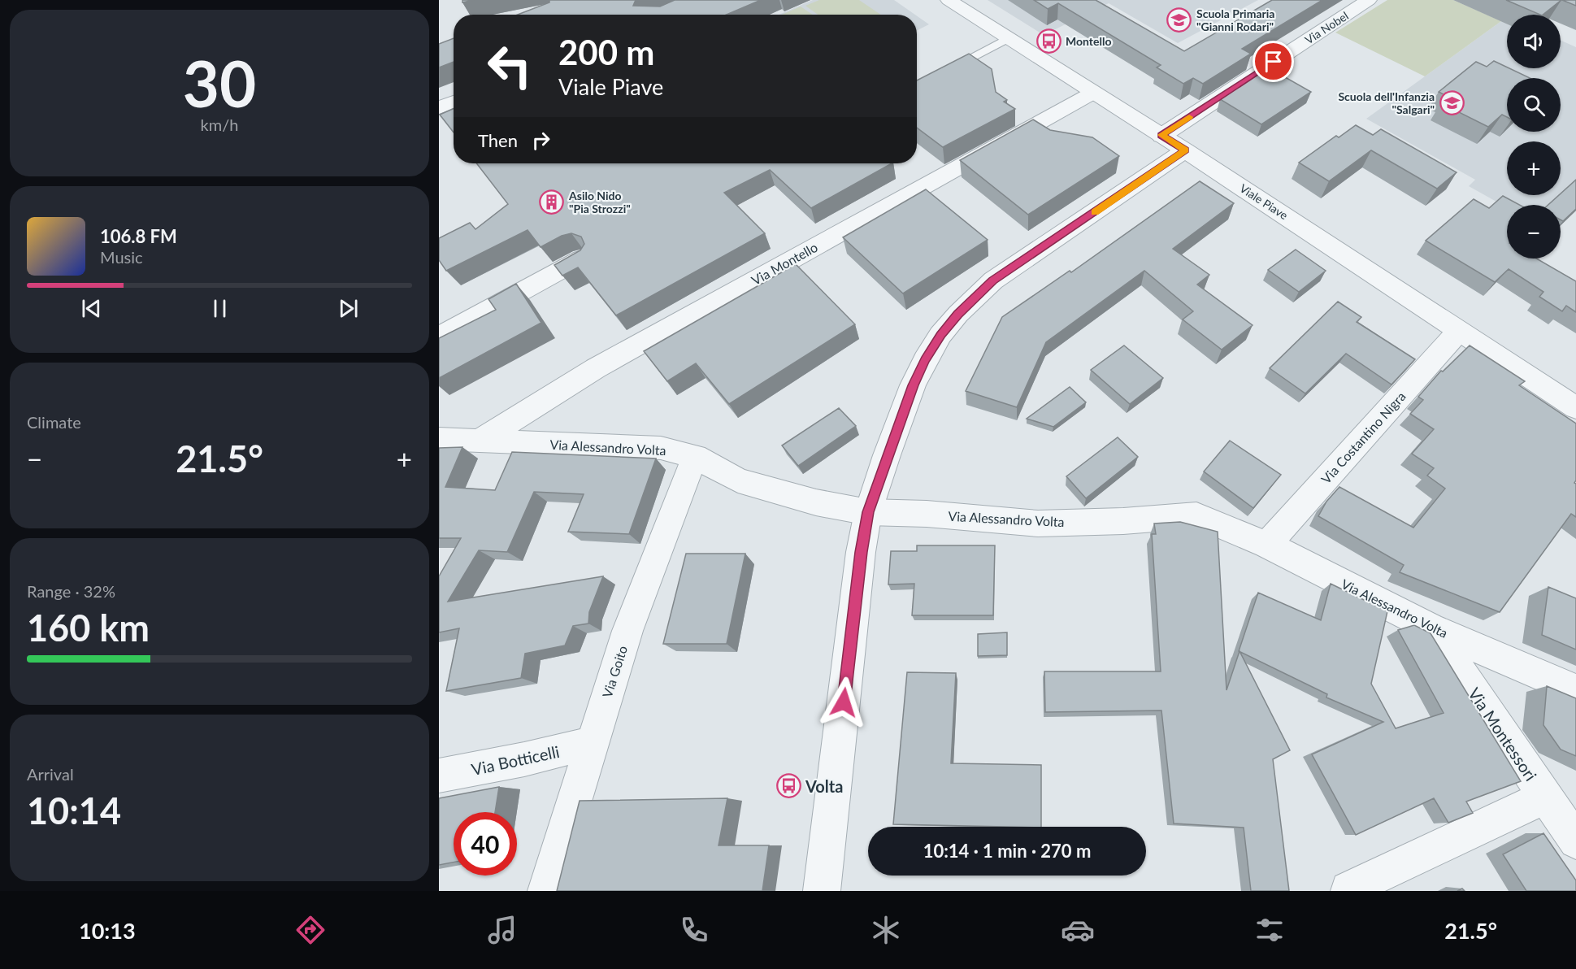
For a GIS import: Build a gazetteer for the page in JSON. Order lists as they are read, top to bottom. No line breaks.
{"streets":{"street":["Via Nobel","Viale Piave","Via Montello","Via Costantino Nigra","Via Alessandro Volta","Via Goito","Via Montessori","Via Botticelli"]},"crossings":[["Via Nobel","Viale Piave"],["Viale Piave","Via Montello"],["Viale Piave","Via Costantino Nigra"],["Via Montello","Via Alessandro Volta"],["Via Costantino Nigra","Via Alessandro Volta"],["Via Alessandro Volta","Via Goito"],["Via Alessandro Volta","Via Montessori"],["Via Goito","Via Botticelli"]],"places":{"school or university":["Scuola Primaria \"Gianni Rodari\"","Scuola dell'Infanzia \"Salgari\""],"bus stop":["Montello","Volta"],"building":["Asilo Nido \"Pia Strozzi\""]},"page":{"tile":[["30","km/h"],"Climate",["Range · 32%","160 km"],["Arrival","10:14"]],"map_buttons":["+","−"],"turn":["200 m","Viale Piave"],"then":"Then","song":["106.8 FM","Music"],"heat":["−","21.5°","+"],"limit":"40","trip":"10:14 · 1 min · 270 m","tabs":["10:13","21.5°"]}}
